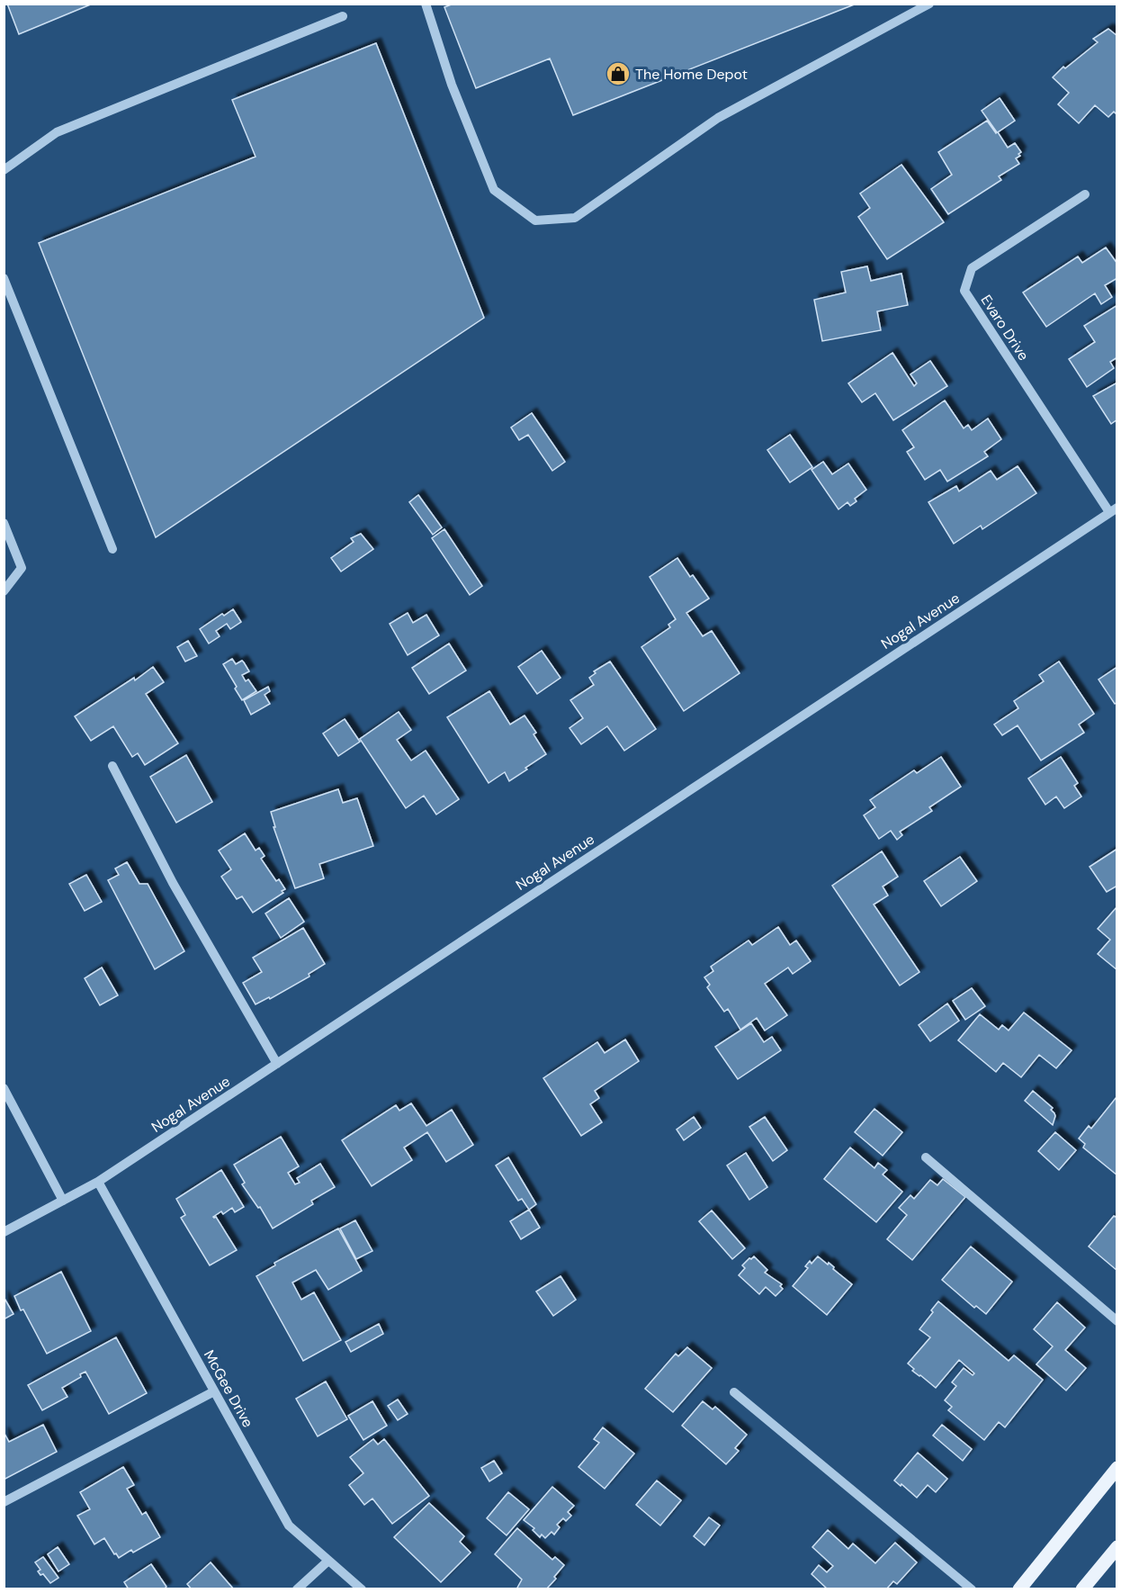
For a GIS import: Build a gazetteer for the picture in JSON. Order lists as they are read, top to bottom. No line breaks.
{"streets":{"street":["Evaro Drive","Nogal Avenue","McGee Drive"]},"crossings":[["Evaro Drive","Nogal Avenue"],["Nogal Avenue","McGee Drive"]],"places":{"shop":["The Home Depot"]}}
